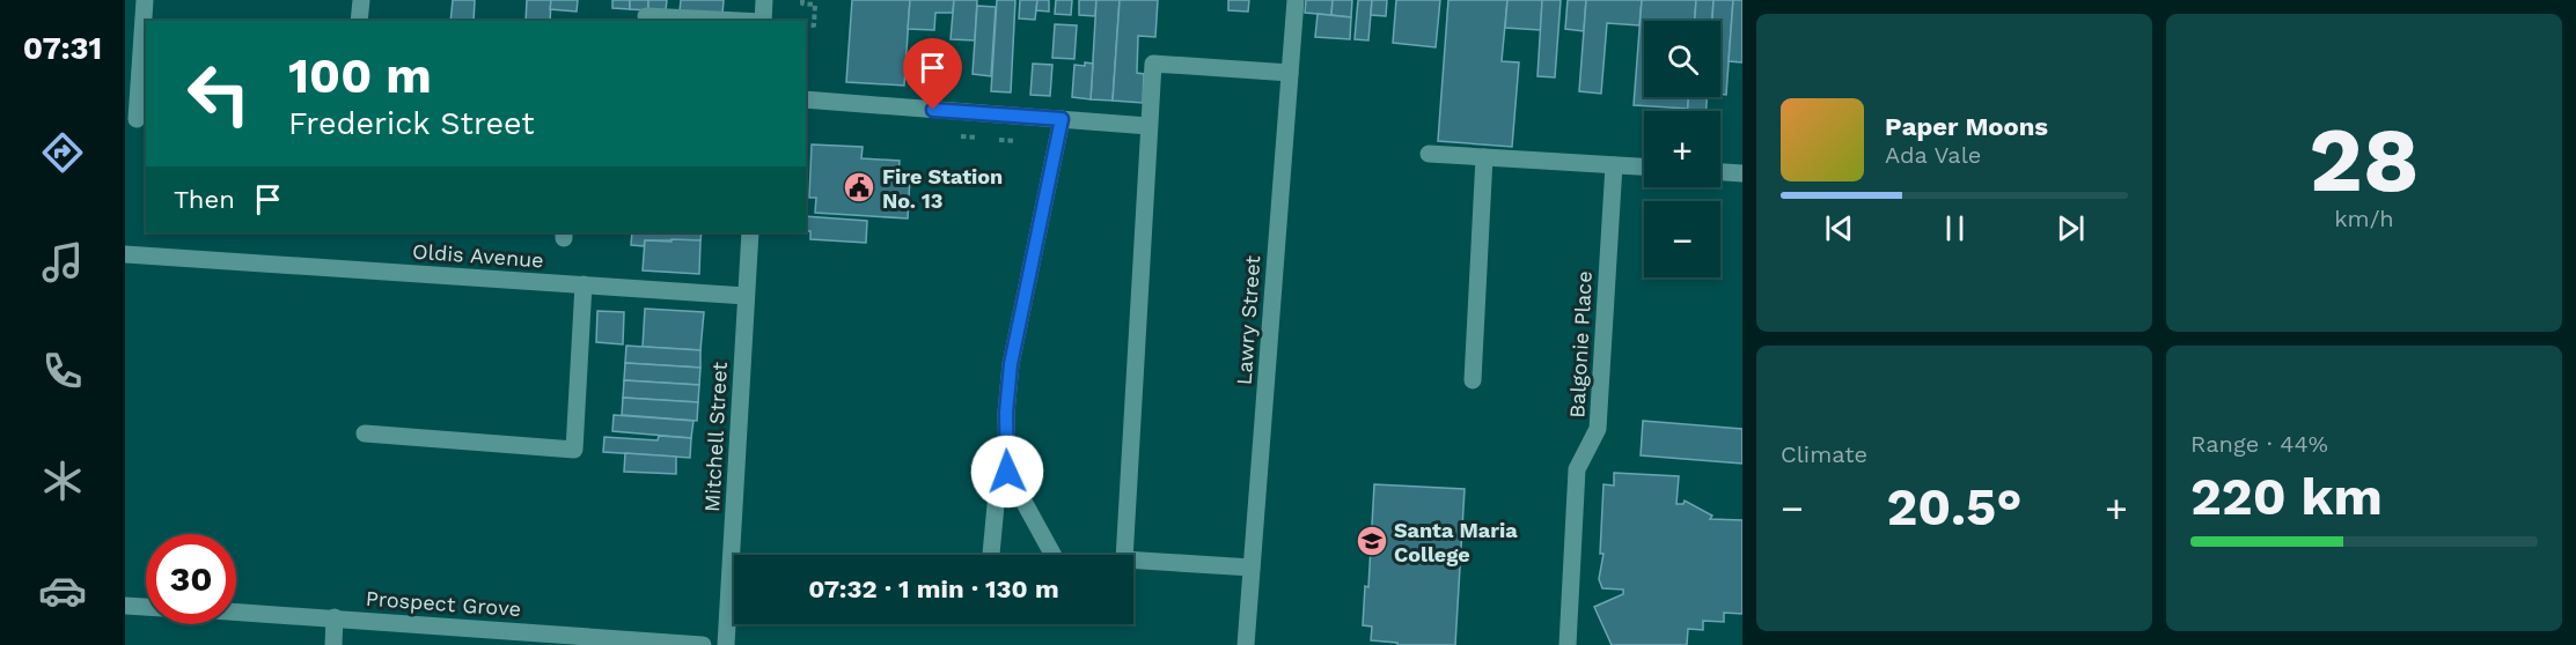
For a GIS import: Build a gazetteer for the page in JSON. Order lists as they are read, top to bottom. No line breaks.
{"streets":{"street":["Oldis Avenue","Lawry Street","Balgonie Place","Mitchell Street","Prospect Grove"]},"crossings":[["Oldis Avenue","Mitchell Street"]],"places":{"public building":["Fire Station No. 13"],"school or university":["Santa Maria College"]},"page":{"tabs":"07:31","tile":[["28","km/h"],"Climate",["Range · 44%","220 km"]],"map_buttons":["+","−"],"turn":["100 m","Frederick Street"],"song":["Paper Moons","Ada Vale"],"then":"Then","heat":["−","20.5°","+"],"limit":"30","trip":"07:32 · 1 min · 130 m"}}
